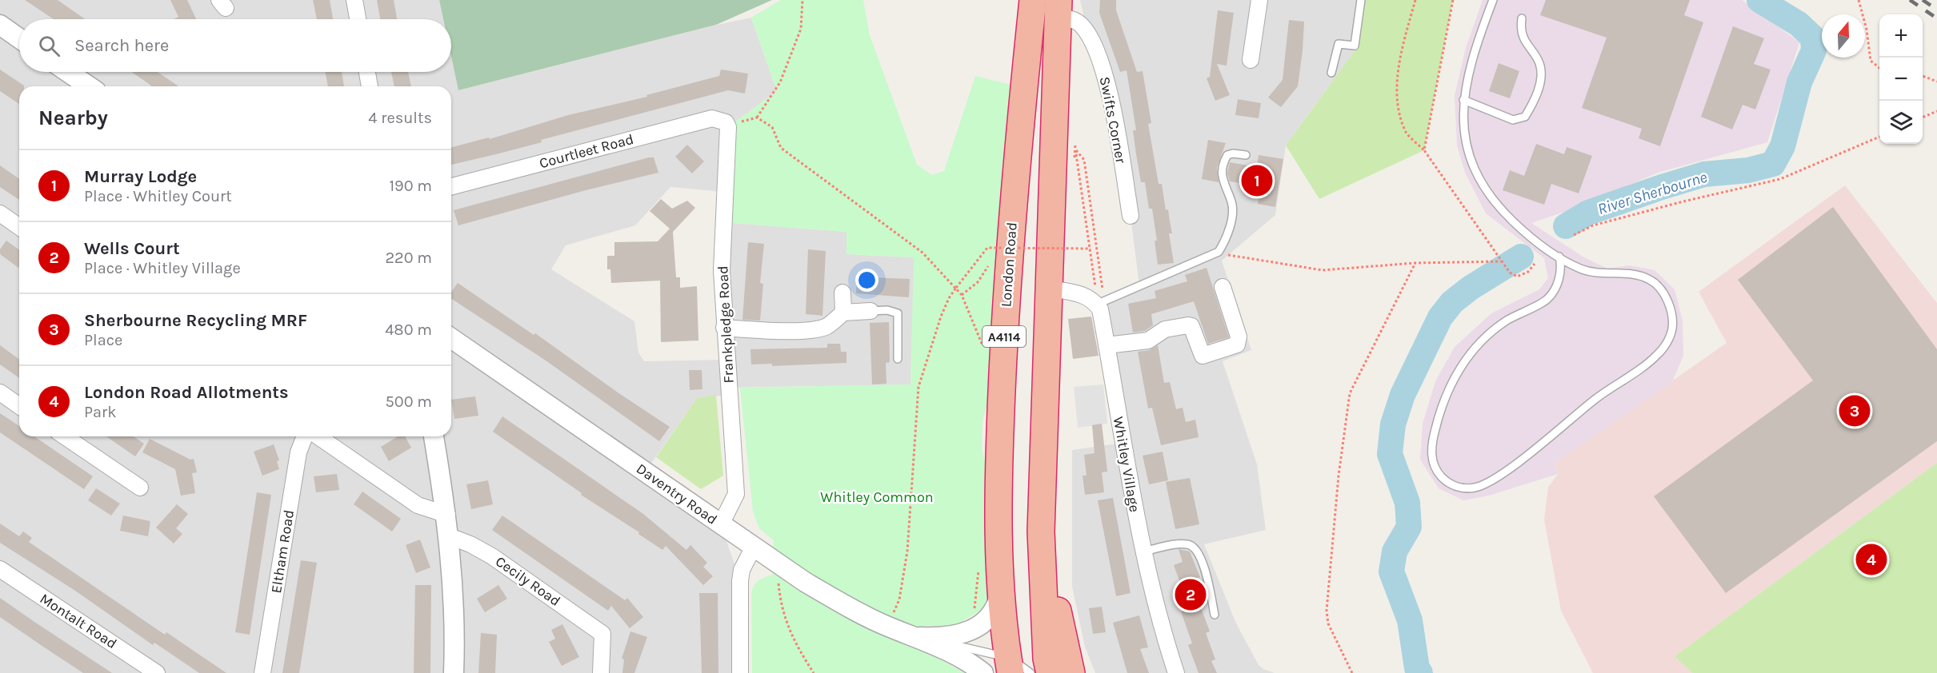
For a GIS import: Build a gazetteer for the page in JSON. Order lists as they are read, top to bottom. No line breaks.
{"streets":{"highway":["London Road","A4114"],"street":["Swifts Corner","Courtleet Road","Frankpledge Road","Whitley Village","Daventry Road","Eltham Road","Cecily Road","Montalt Road"]},"crossings":[["Swifts Corner","A4114"],["Courtleet Road","Frankpledge Road"],["London Road","Daventry Road"],["Frankpledge Road","Daventry Road"]],"water":["River Sherbourne"],"parks":["Whitley Common"],"north":"top","page":{"map_buttons":["+","−"],"search":"Search here","heading":["Nearby","4 results"],"list":[{"mark":"1","name":"Murray Lodge","note":"Place · Whitley Court","value":"190 m"},{"mark":"2","name":"Wells Court","note":"Place · Whitley Village","value":"220 m"},{"mark":"3","name":"Sherbourne Recycling MRF","note":"Place","value":"480 m"},{"mark":"4","name":"London Road Allotments","note":"Park","value":"500 m"}],"pins":["1","3","4","2"]}}
